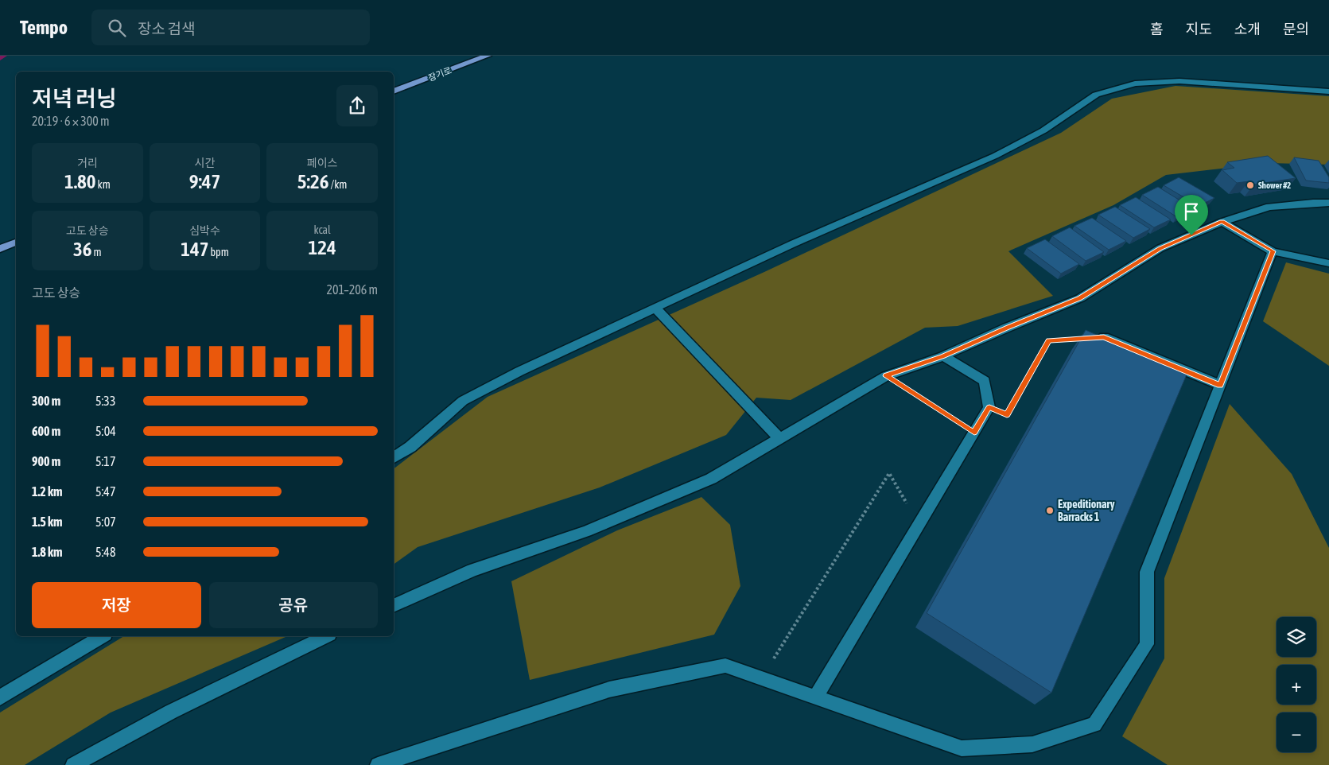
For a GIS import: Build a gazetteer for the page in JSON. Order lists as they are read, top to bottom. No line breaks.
{"streets":{"main road":["장기로"]},"places":["Shower #2","Expeditionary Barracks 1"],"page":{"header":"Tempo","search":"장소 검색","nav":["홈","지도","소개","문의"],"heading":["저녁 러닝","20:19 · 6 × 300 m"],"stats":[["거리","1.80 km"],["시간","9:47"],["페이스","5:26 /km"],["고도 상승","36 m"],["심박수","147 bpm"],["kcal","124"]],"chart":["고도 상승","201–206 m"],"list":[{"name":"300 m","note":"5:33"},{"name":"600 m","note":"5:04"},{"name":"900 m","note":"5:17"},{"name":"1.2 km","note":"5:47"},{"name":"1.5 km","note":"5:07"},{"name":"1.8 km","note":"5:48"}],"buttons":["저장","공유"],"map_buttons":["+","−"]}}
